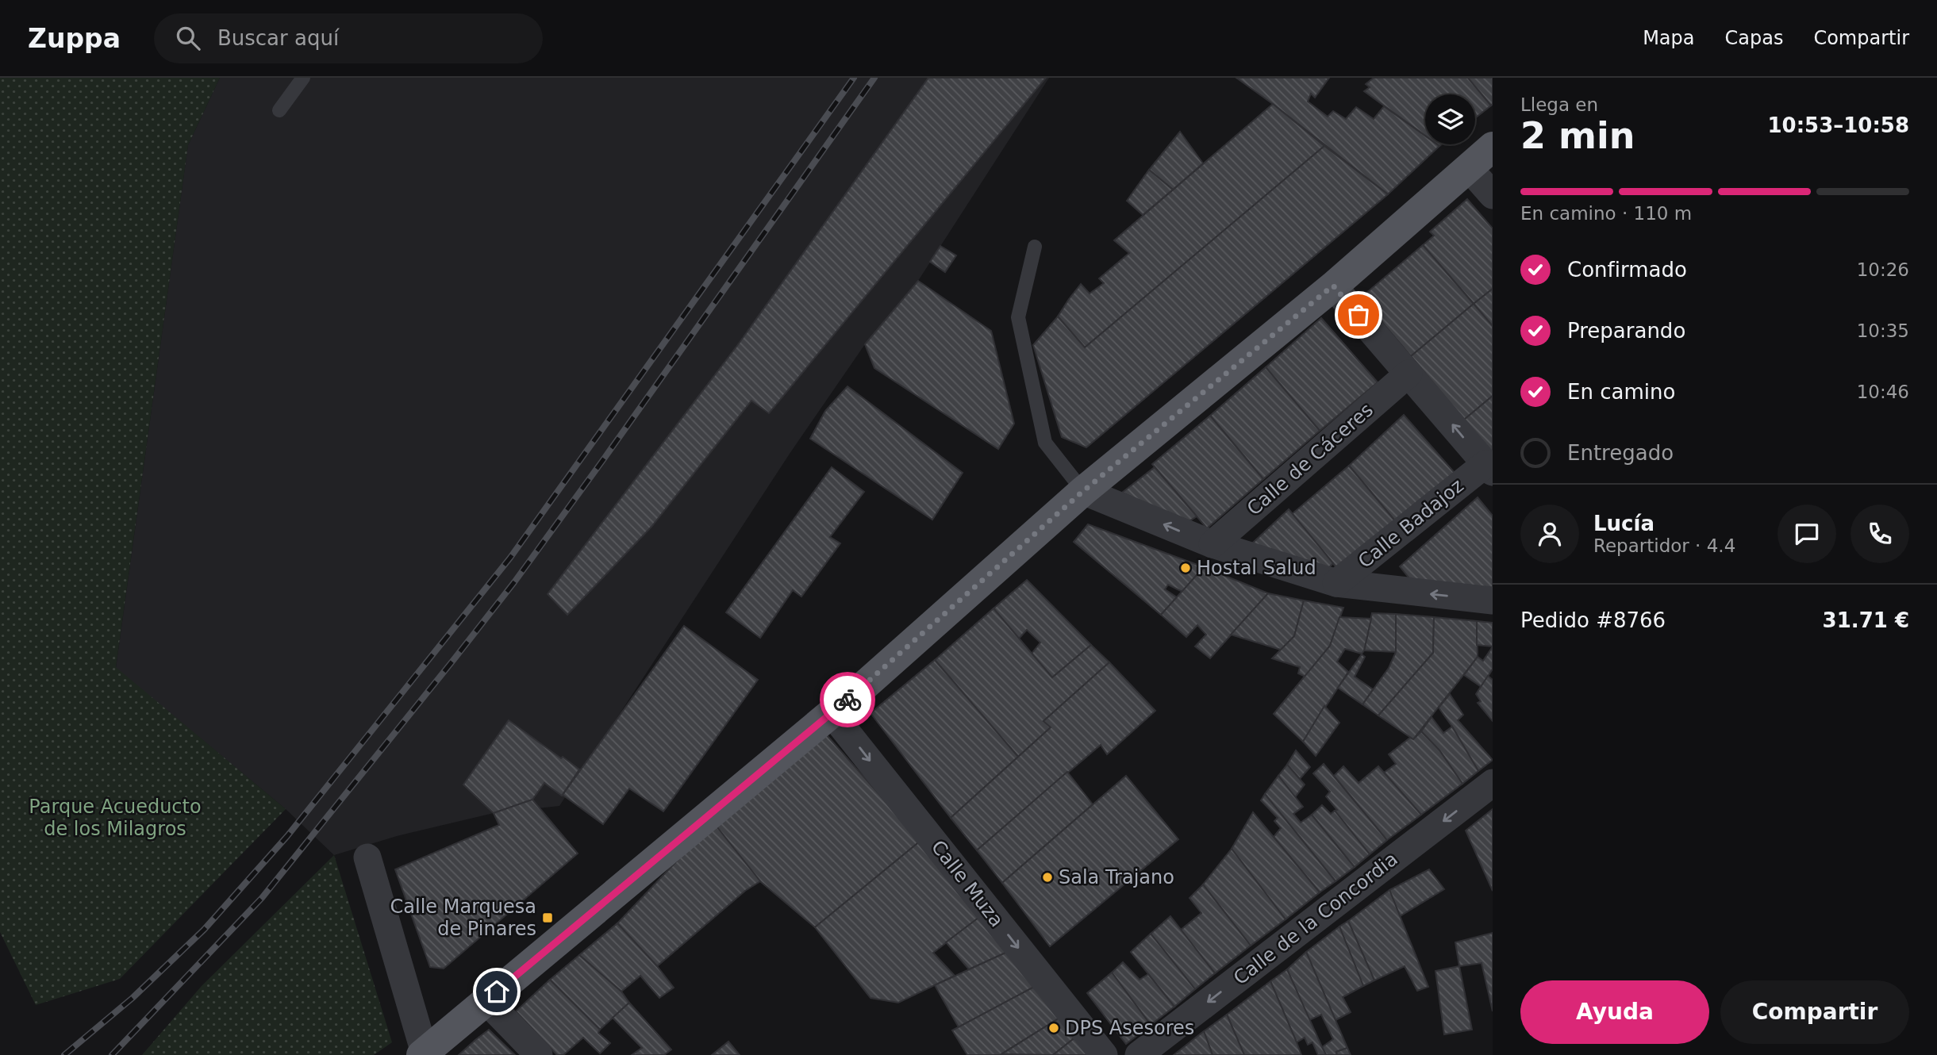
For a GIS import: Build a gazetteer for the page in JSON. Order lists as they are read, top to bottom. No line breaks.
{"streets":{"street":["Calle de Cáceres","Calle Badajoz","Calle Muza","Calle de la Concordia"]},"one_way":["Calle Muza","Calle de la Concordia"],"parks":["Parque Acueducto de los Milagros"],"places":{"other":["Hostal Salud","Sala Trajano","DPS Asesores"],"transit":["Calle Marquesa de Pinares"]},"page":{"header":"Zuppa","search":"Buscar aquí","nav":["Mapa","Capas","Compartir"],"heading":["2 min","Llega en","10:53–10:58"],"panel":["Lucía","Repartidor · 4.4","Pedido #8766","31.71 €"],"bar":"En camino · 110 m","list":[["Confirmado","10:26"],["Preparando","10:35"],["En camino","10:46"],"Entregado"],"buttons":["Ayuda","Compartir"]}}
